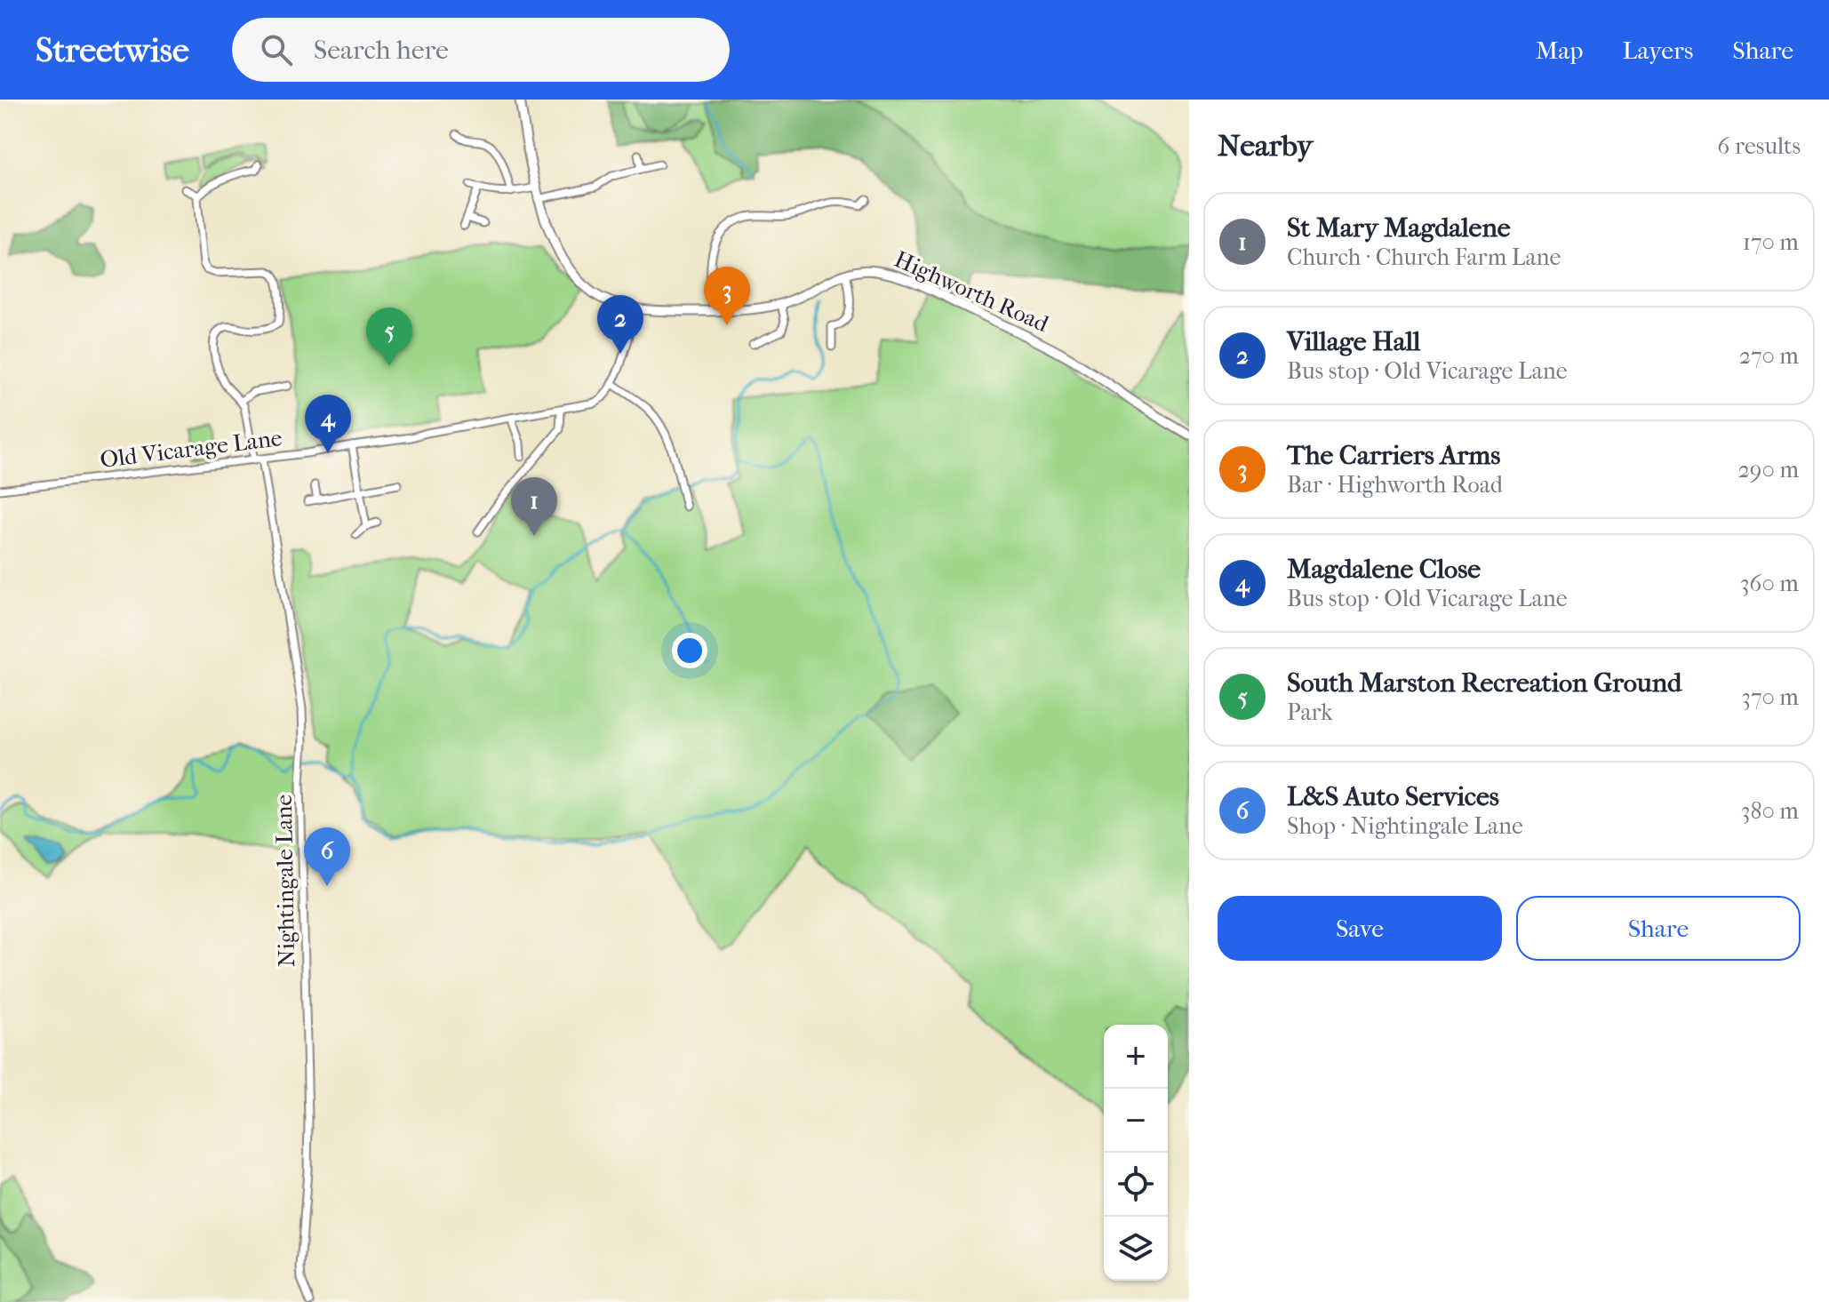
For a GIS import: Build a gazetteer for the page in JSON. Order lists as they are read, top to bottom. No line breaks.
{"streets":{"street":["Highworth Road","Old Vicarage Lane","Nightingale Lane"]},"crossings":[["Old Vicarage Lane","Nightingale Lane"]],"page":{"header":"Streetwise","search":"Search here","nav":["Map","Layers","Share"],"heading":["Nearby","6 results"],"list":[{"mark":"1","name":"St Mary Magdalene","note":"Church · Church Farm Lane","value":"170 m"},{"mark":"2","name":"Village Hall","note":"Bus stop · Old Vicarage Lane","value":"270 m"},{"mark":"3","name":"The Carriers Arms","note":"Bar · Highworth Road","value":"290 m"},{"mark":"4","name":"Magdalene Close","note":"Bus stop · Old Vicarage Lane","value":"360 m"},{"mark":"5","name":"South Marston Recreation Ground","note":"Park","value":"370 m"},{"mark":"6","name":"L&S Auto Services","note":"Shop · Nightingale Lane","value":"380 m"}],"pins":["3","2","5","4","1","6"],"buttons":["Save","Share"],"map_buttons":["+","−"]}}
